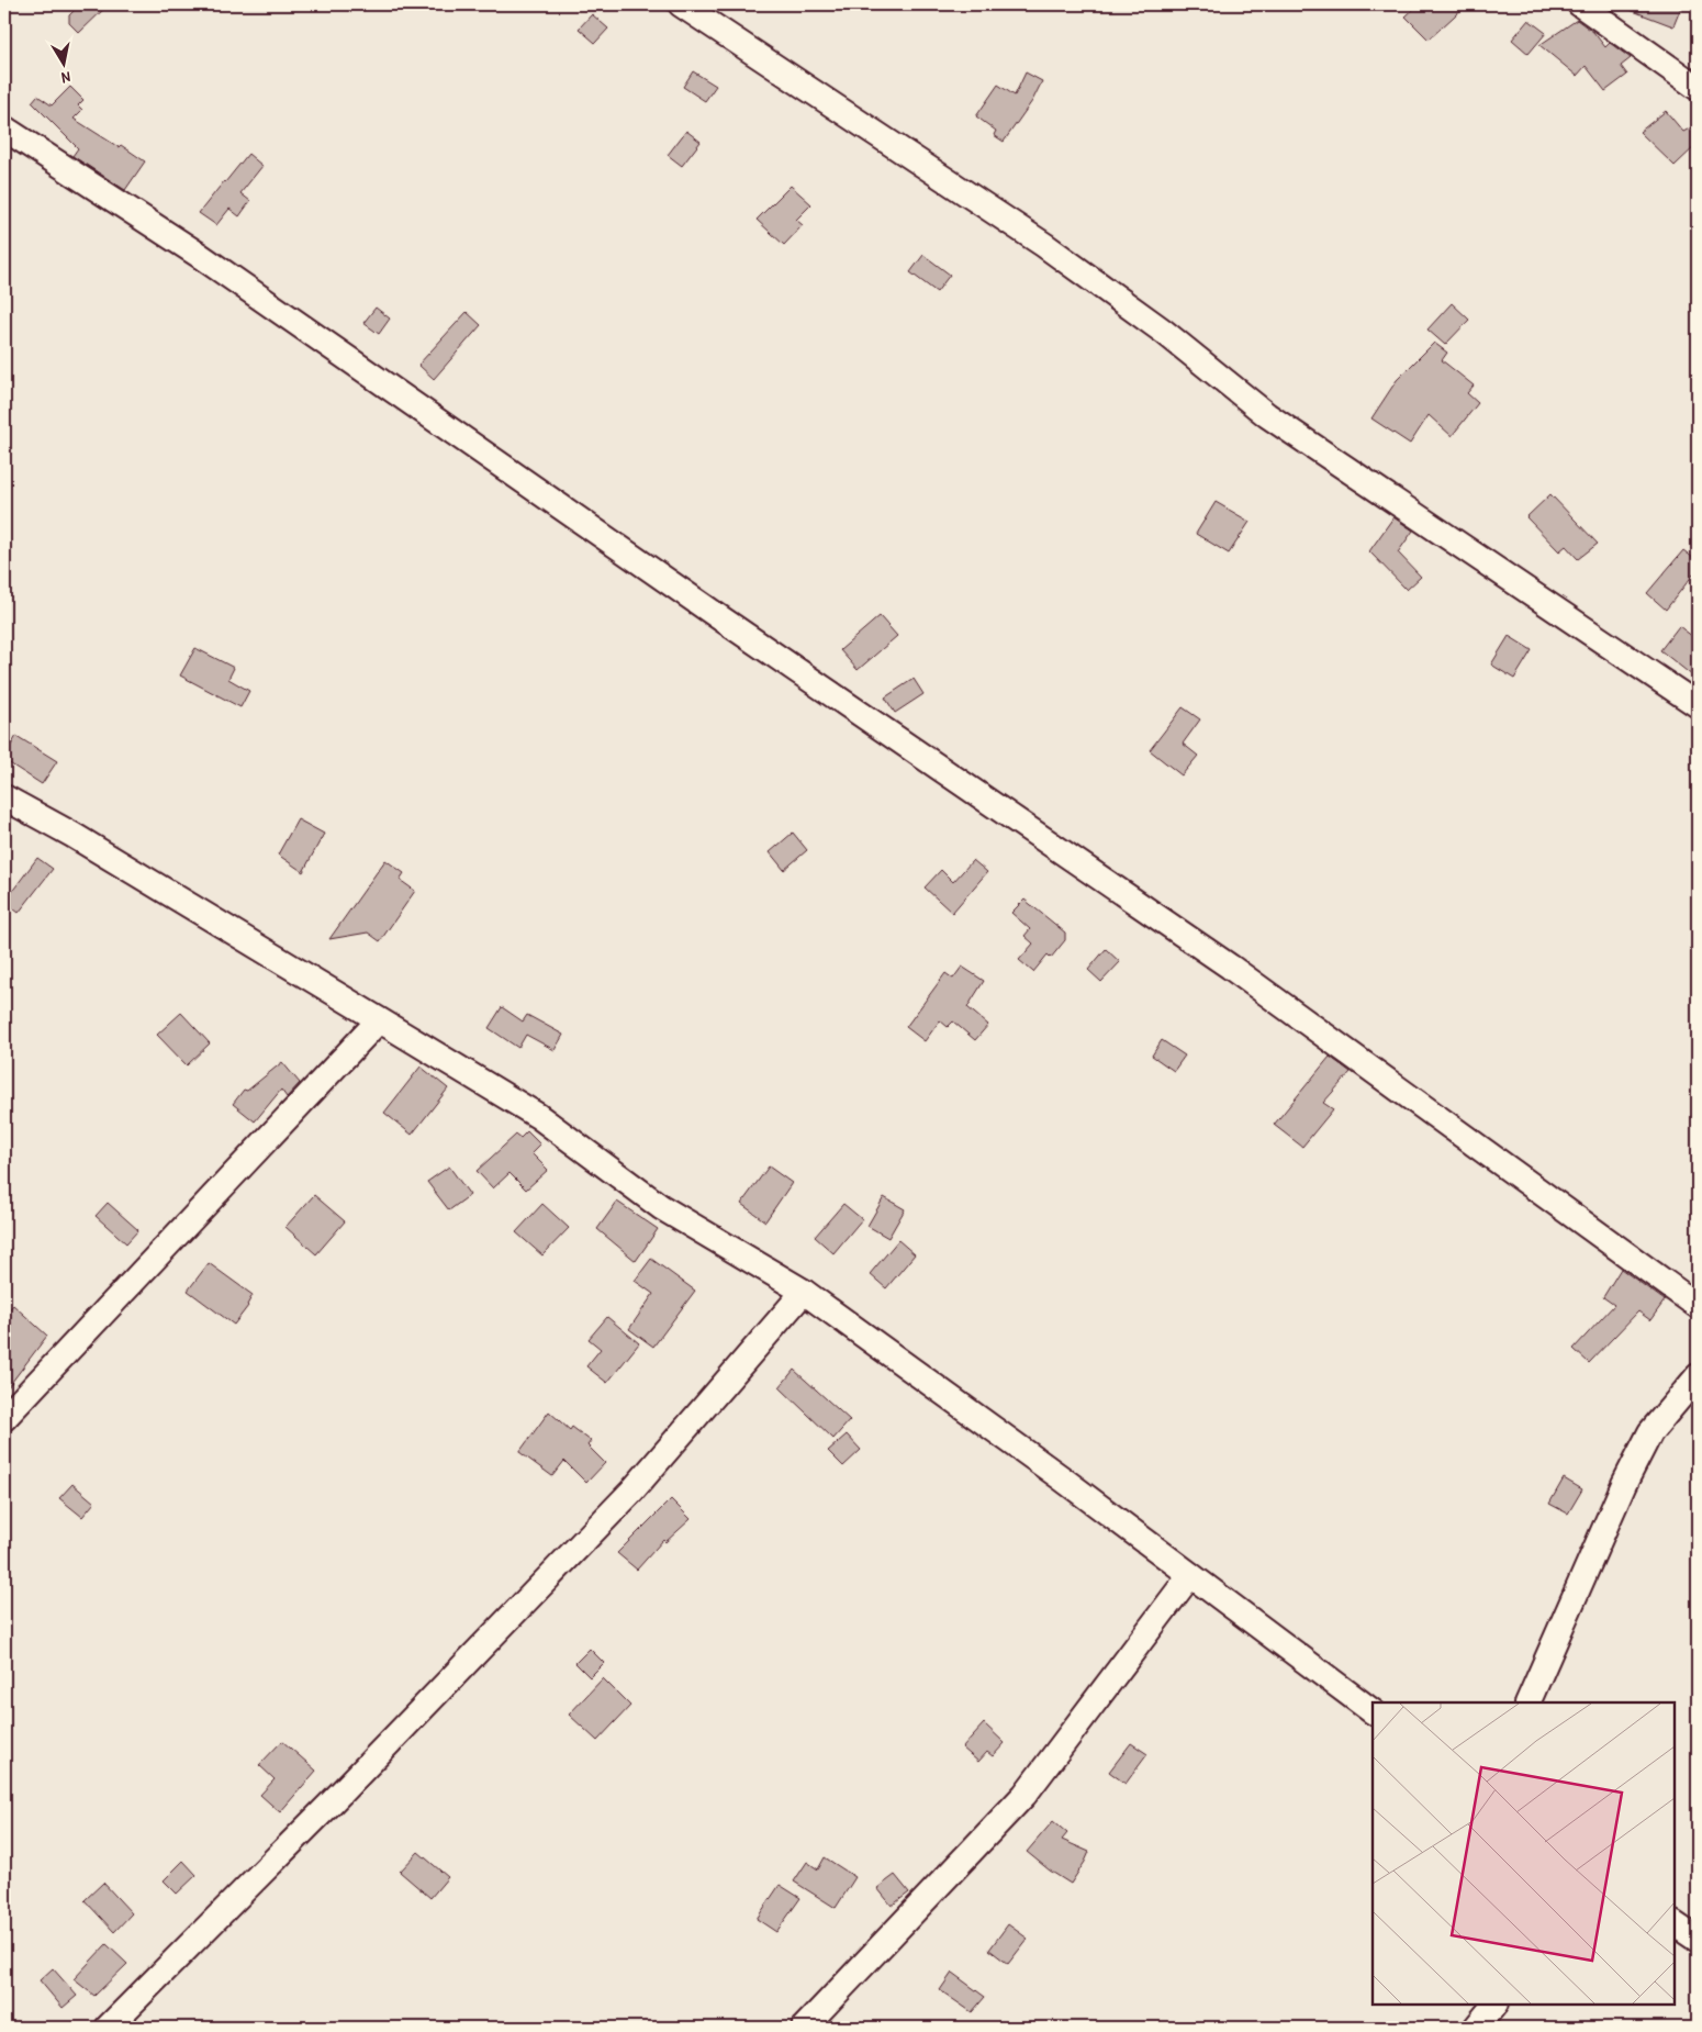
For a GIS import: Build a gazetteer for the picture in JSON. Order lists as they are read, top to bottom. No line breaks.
{"north":"bottom"}
